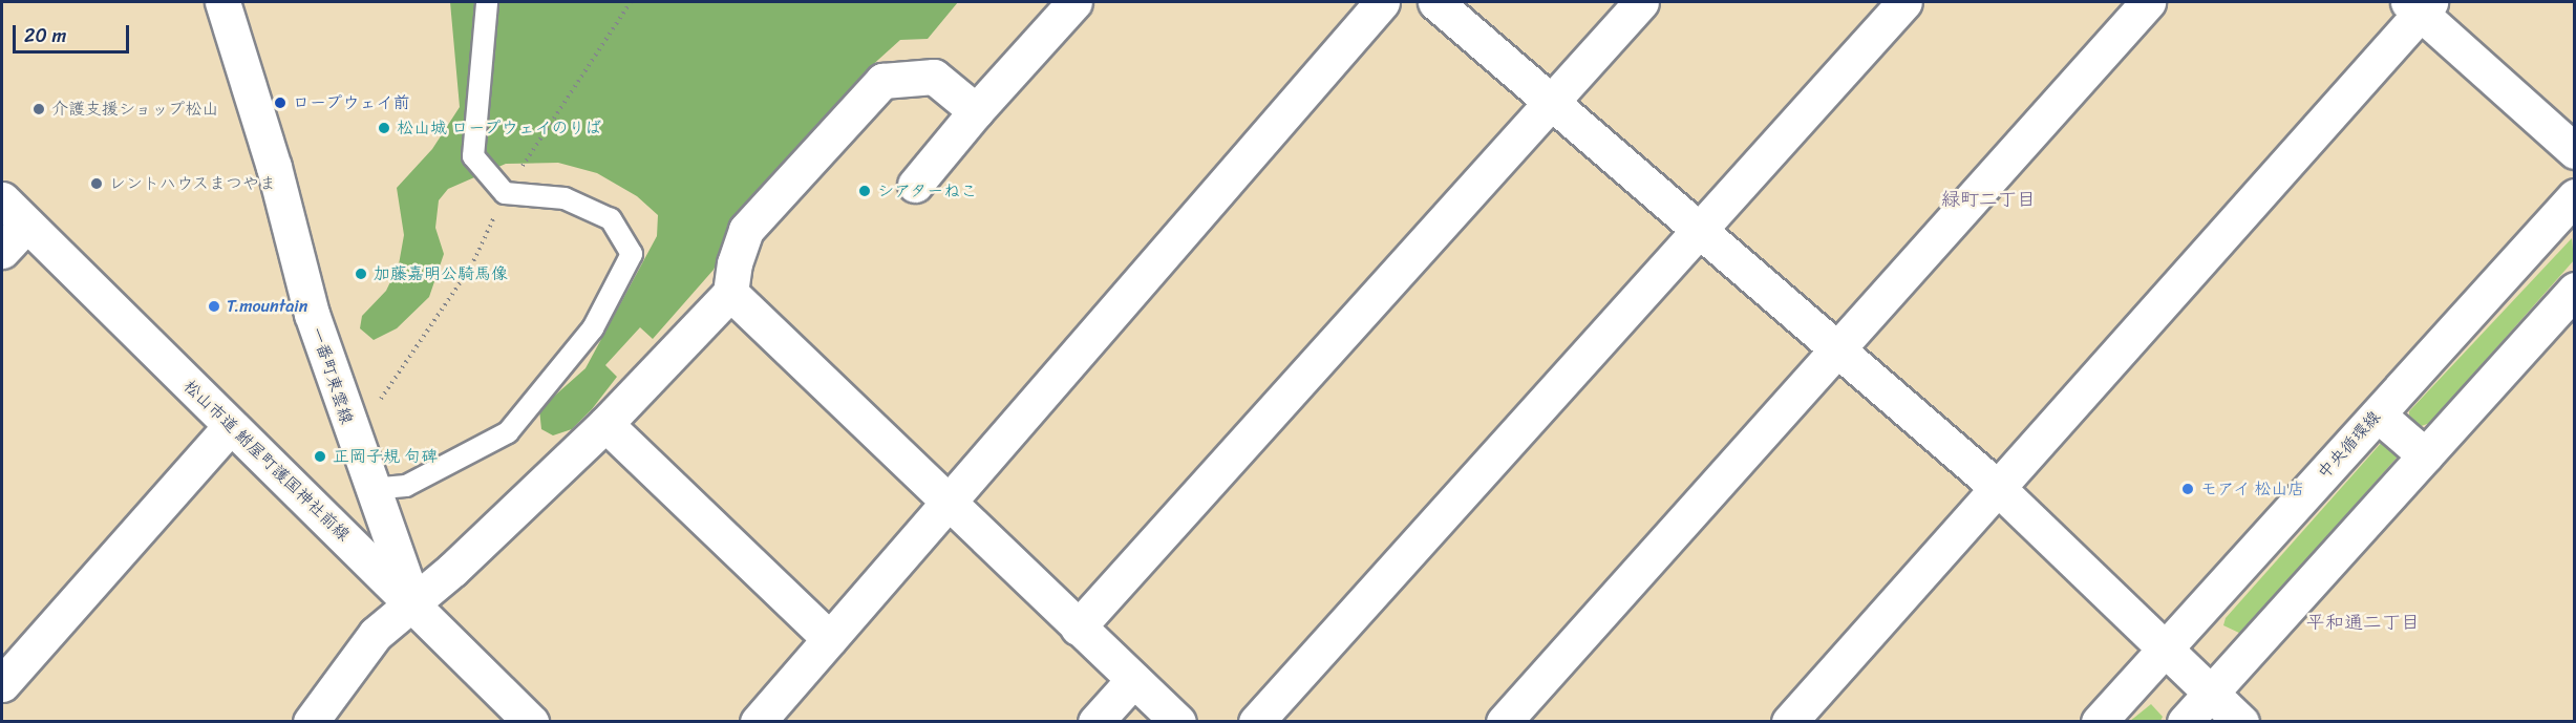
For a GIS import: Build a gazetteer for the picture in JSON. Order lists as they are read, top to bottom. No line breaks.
{"streets":{"street":["一番町東雲線","中央循環線","松山市道 鮒屋町護国神社前線"]},"crossings":[["一番町東雲線","松山市道 鮒屋町護国神社前線"]],"districts":["緑町二丁目","平和通二丁目"],"places":["ロープウェイ前","介護支援ショップ松山","松山城 ロープウェイのりば","レントハウスまつやま","シアターねこ","加藤嘉明公騎馬像","T.mountain","正岡子規 句碑","モアイ 松山店"],"scale_bar":"20 m"}
